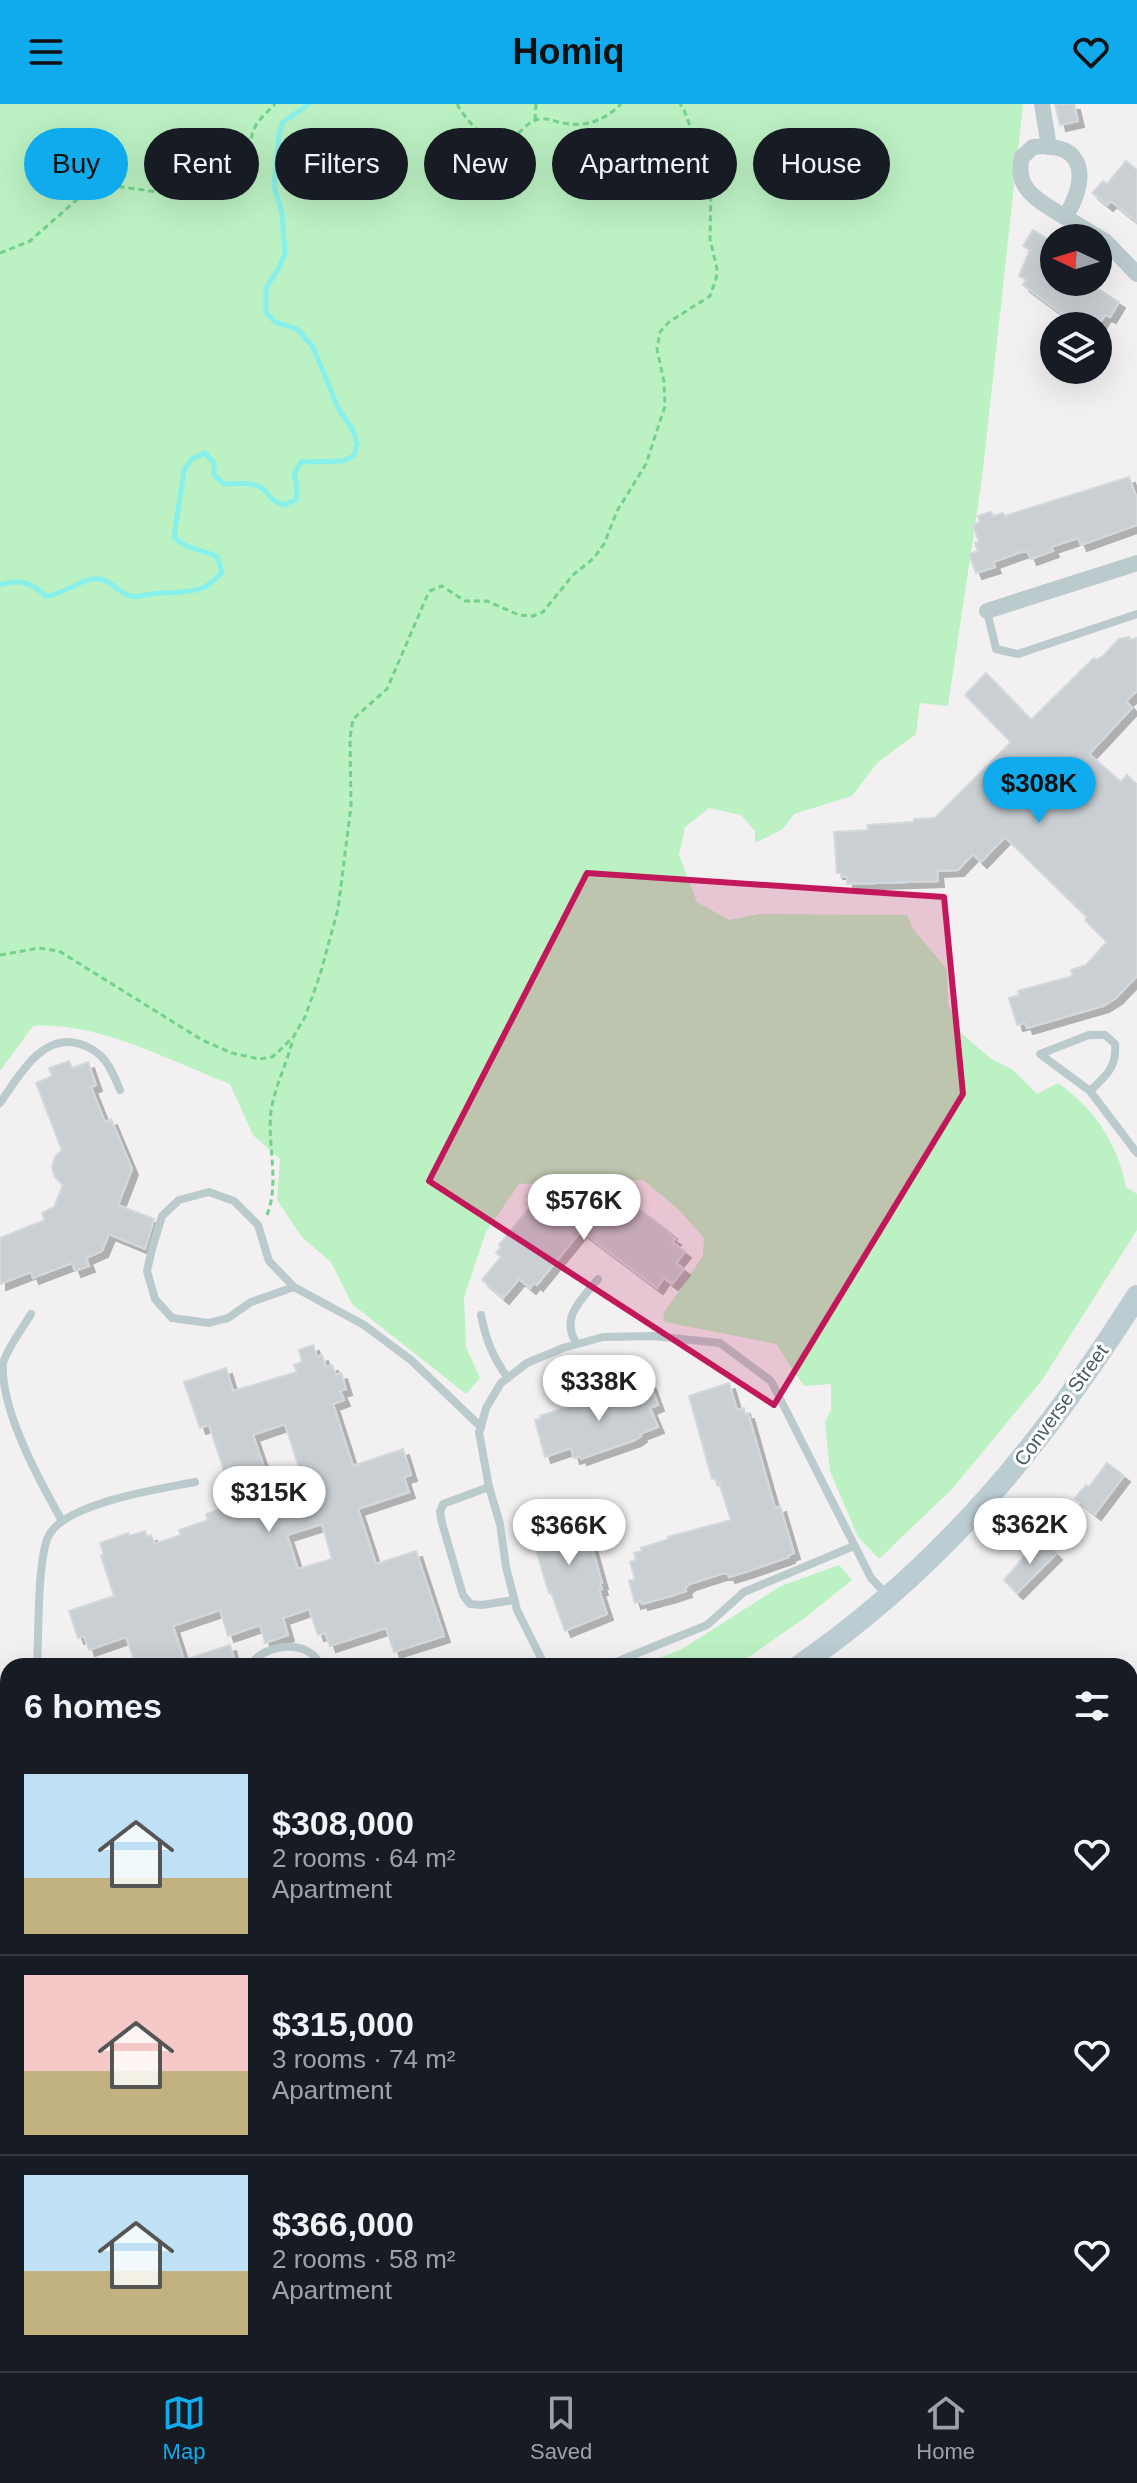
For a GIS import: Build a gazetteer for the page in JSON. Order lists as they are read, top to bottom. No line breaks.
{"streets":{"main road":["Converse Street"]},"north":"left","page":{"header":"Homiq","chip":["Buy","Rent","Filters","New","Apartment","House"],"price":["$308K","$576K","$338K","$315K","$362K","$366K"],"heading":"6 homes","list":[{"name":"$308,000","note":"2 rooms · 64 m² · Apartment"},{"name":"$315,000","note":"3 rooms · 74 m² · Apartment"},{"name":"$366,000","note":"2 rooms · 58 m² · Apartment"}],"tabs":["Map","Saved","Home"]}}
